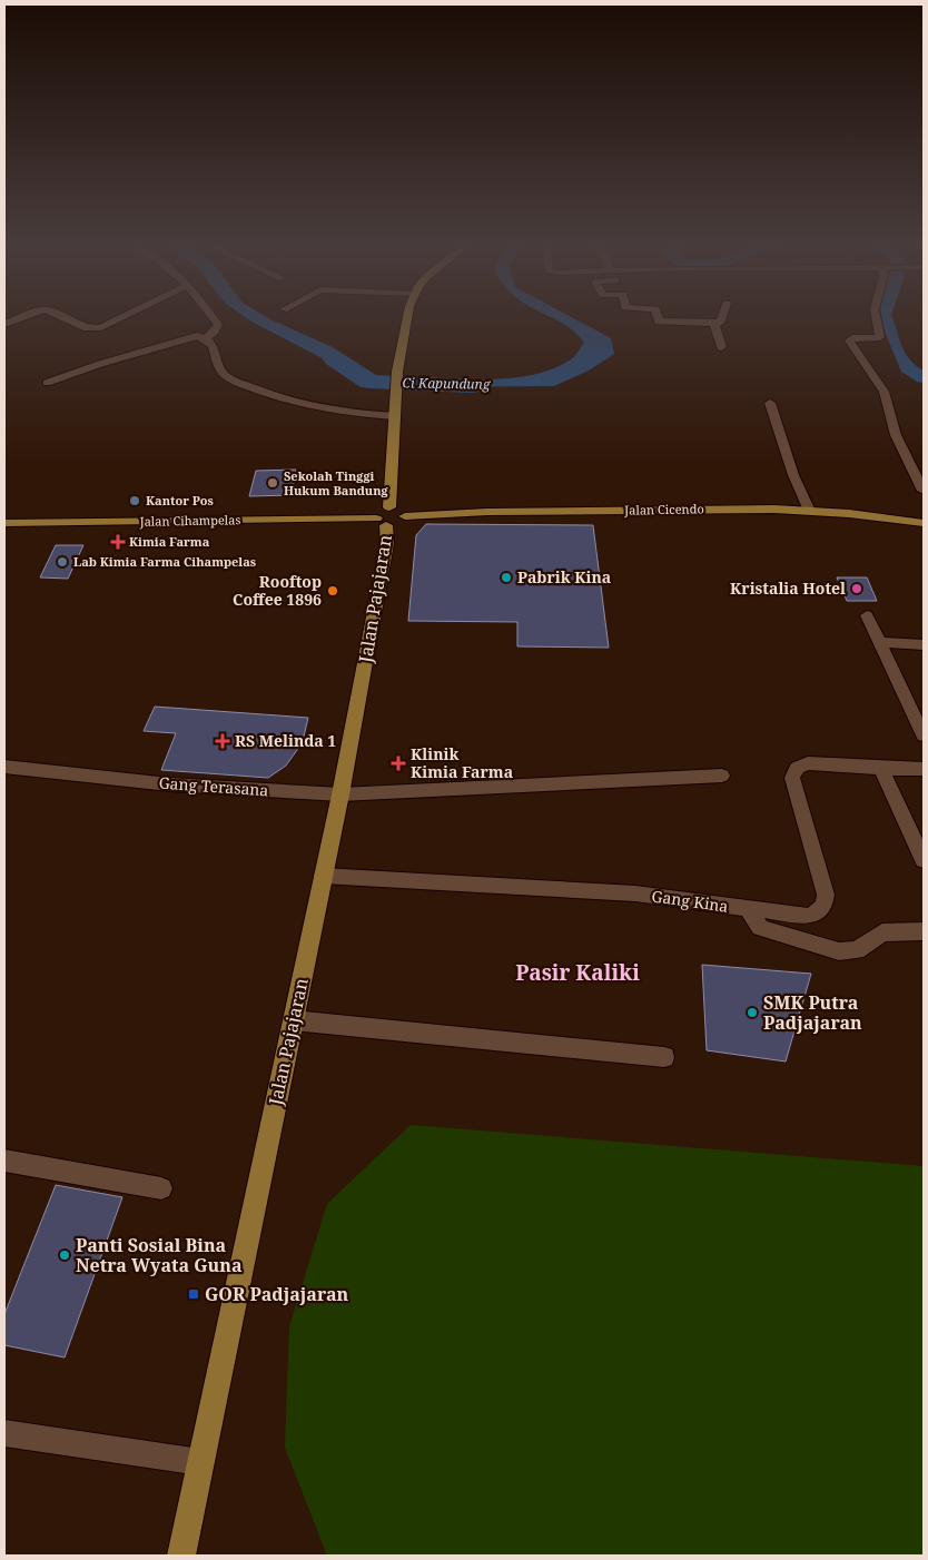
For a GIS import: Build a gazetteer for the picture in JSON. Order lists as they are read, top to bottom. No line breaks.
{"streets":{"main road":["Jalan Cicendo","Jalan Cihampelas","Jalan Pajajaran"],"street":["Gang Terasana","Gang Kina"]},"crossings":[["Jalan Cicendo","Jalan Cihampelas"],["Jalan Cicendo","Jalan Pajajaran"],["Jalan Cihampelas","Jalan Pajajaran"],["Jalan Pajajaran","Gang Terasana"],["Jalan Pajajaran","Gang Kina"]],"districts":["Pasir Kaliki"],"water":["Ci Kapundung"],"places":{"other":["Sekolah Tinggi Hukum Bandung","Kantor Pos","Lab Kimia Farma Cihampelas","Pabrik Kina","Kristalia Hotel","Rooftop Coffee 1896","SMK Putra Padjajaran","Panti Sosial Bina Netra Wyata Guna"],"health":["Kimia Farma","RS Melinda 1","Klinik Kimia Farma"],"transit":["GOR Padjajaran"]}}
